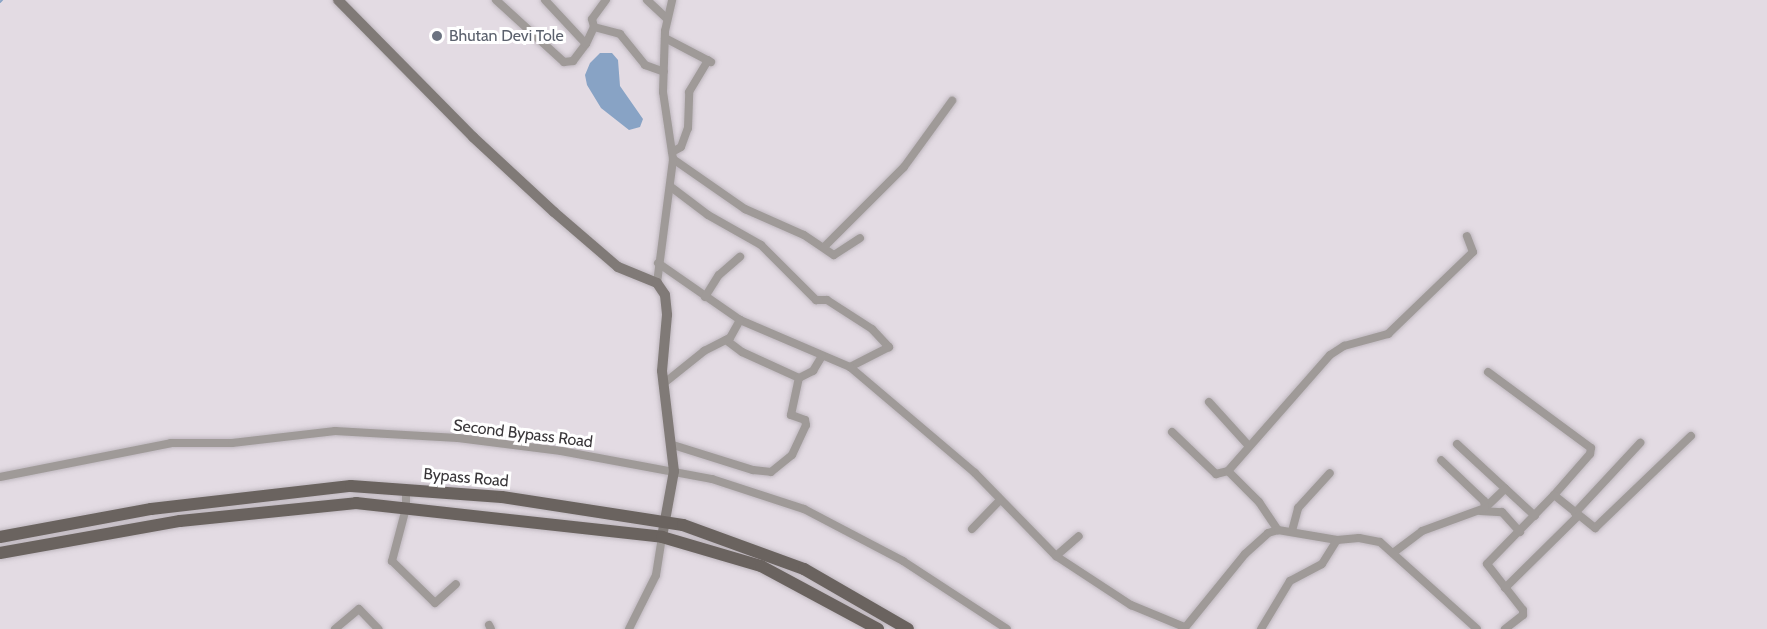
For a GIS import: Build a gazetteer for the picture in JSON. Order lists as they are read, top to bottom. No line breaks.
{"streets":{"main road":["Bypass Road"],"street":["Second Bypass Road"]},"places":["Bhutan Devi Tole"]}
